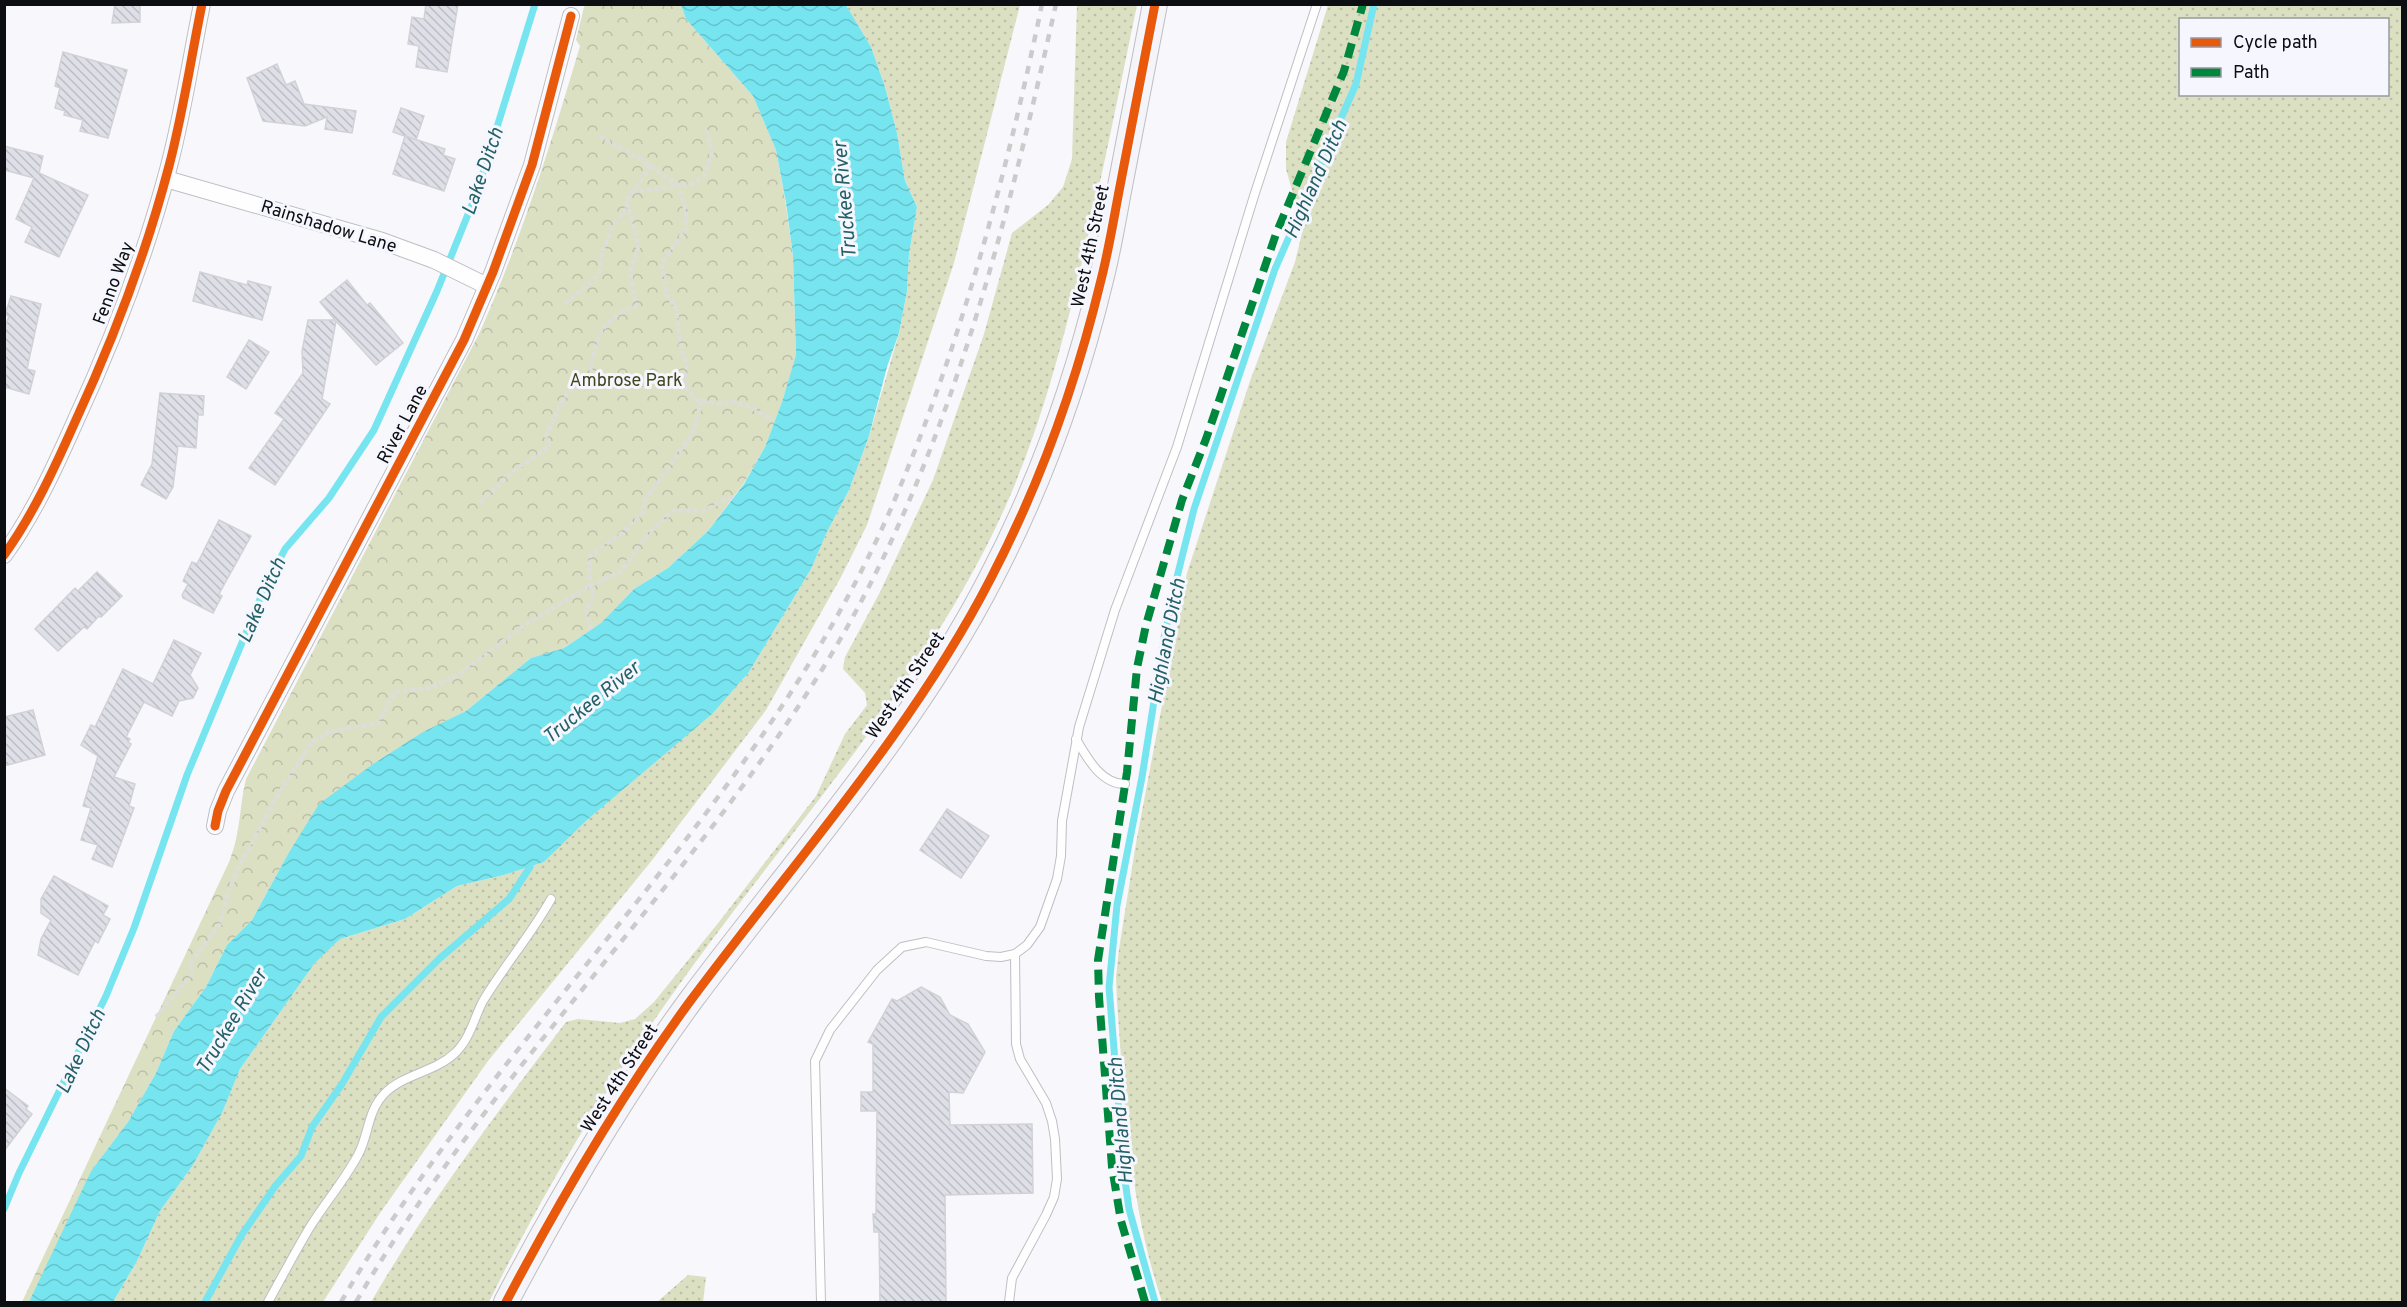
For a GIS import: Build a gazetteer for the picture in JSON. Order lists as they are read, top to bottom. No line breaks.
{"streets":{"main road":["West 4th Street"],"street":["Rainshadow Lane","Fenno Way","River Lane"]},"crossings":[["Rainshadow Lane","Fenno Way"],["Rainshadow Lane","River Lane"]],"water":["Lake Ditch","Highland Ditch","Truckee River"],"parks":["Ambrose Park"],"legend":["Cycle path","Path"]}
